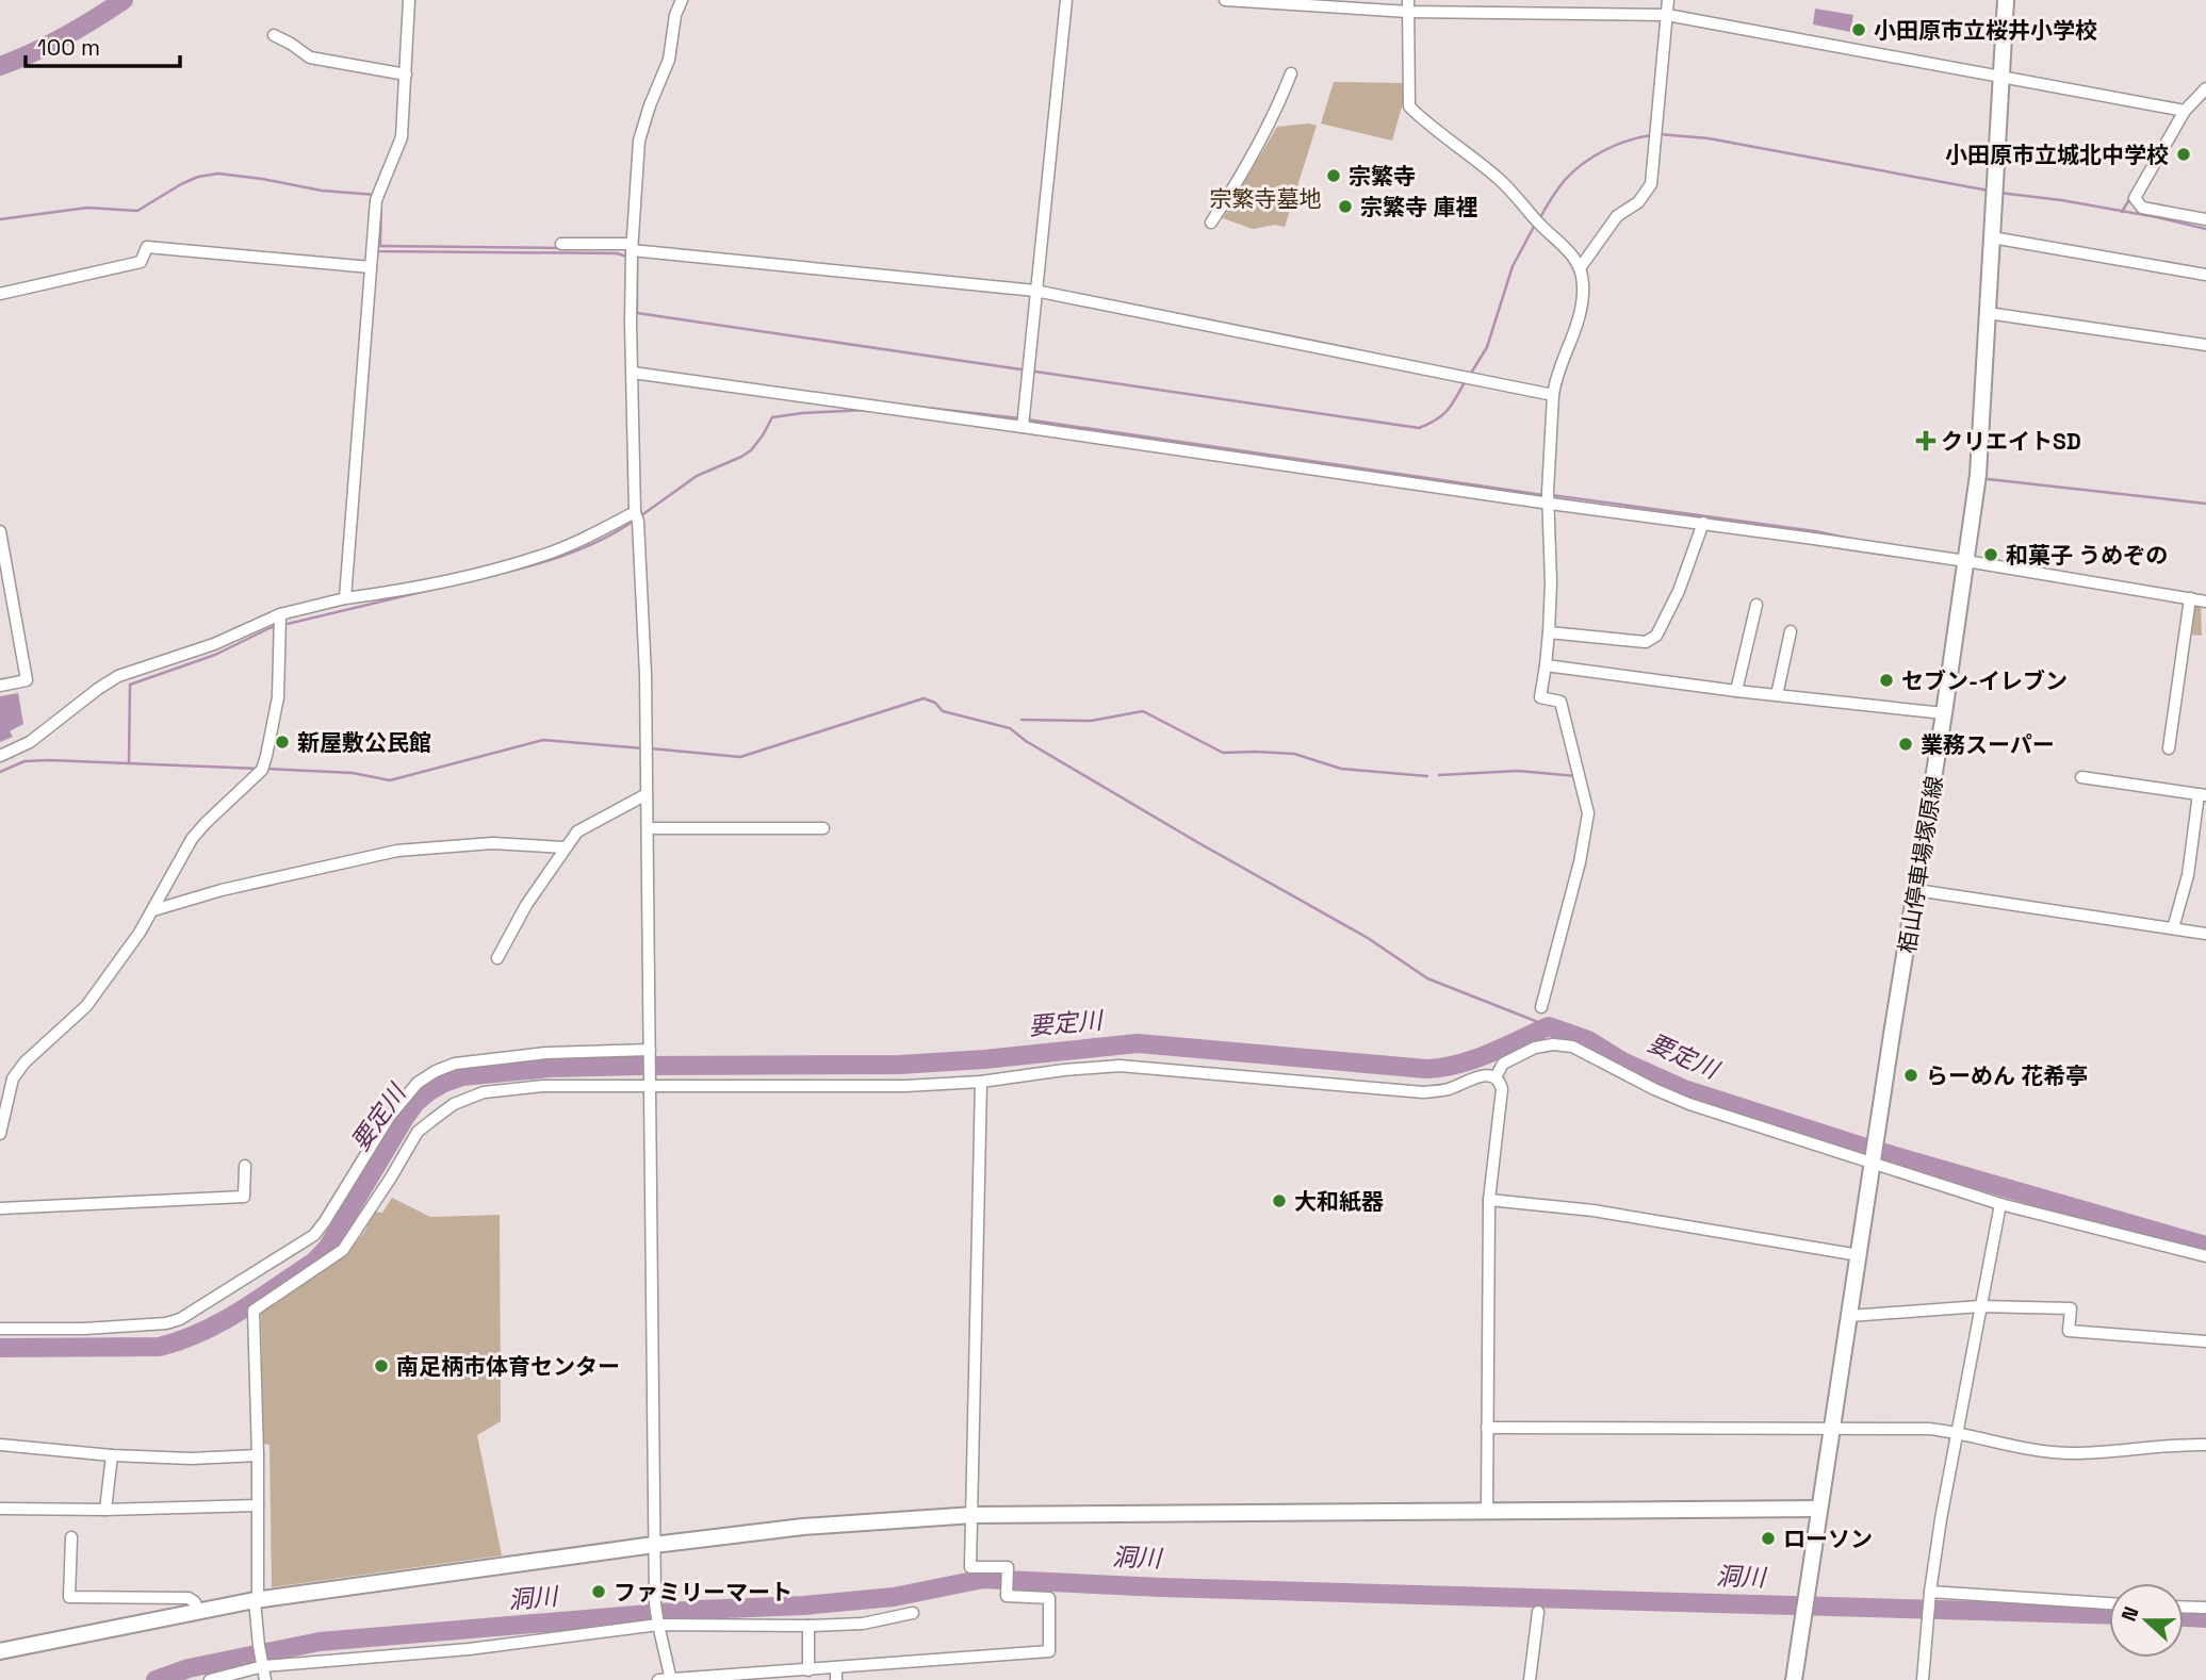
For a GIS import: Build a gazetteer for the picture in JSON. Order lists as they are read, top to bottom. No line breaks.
{"streets":{"street":["栢山停車場塚原線"]},"water":["要定川","洞川"],"parks":["宗繁寺墓地"],"places":{"other":["小田原市立桜井小学校","小田原市立城北中学校","宗繁寺","宗繁寺 庫裡","和菓子 うめぞの","セブン-イレブン","新屋敷公民館","業務スーパー","らーめん 花希亭","大和紙器","南足柄市体育センター","ローソン","ファミリーマート"],"health":["クリエイトSD"]},"scale_bar":"100 m","north":"left"}
